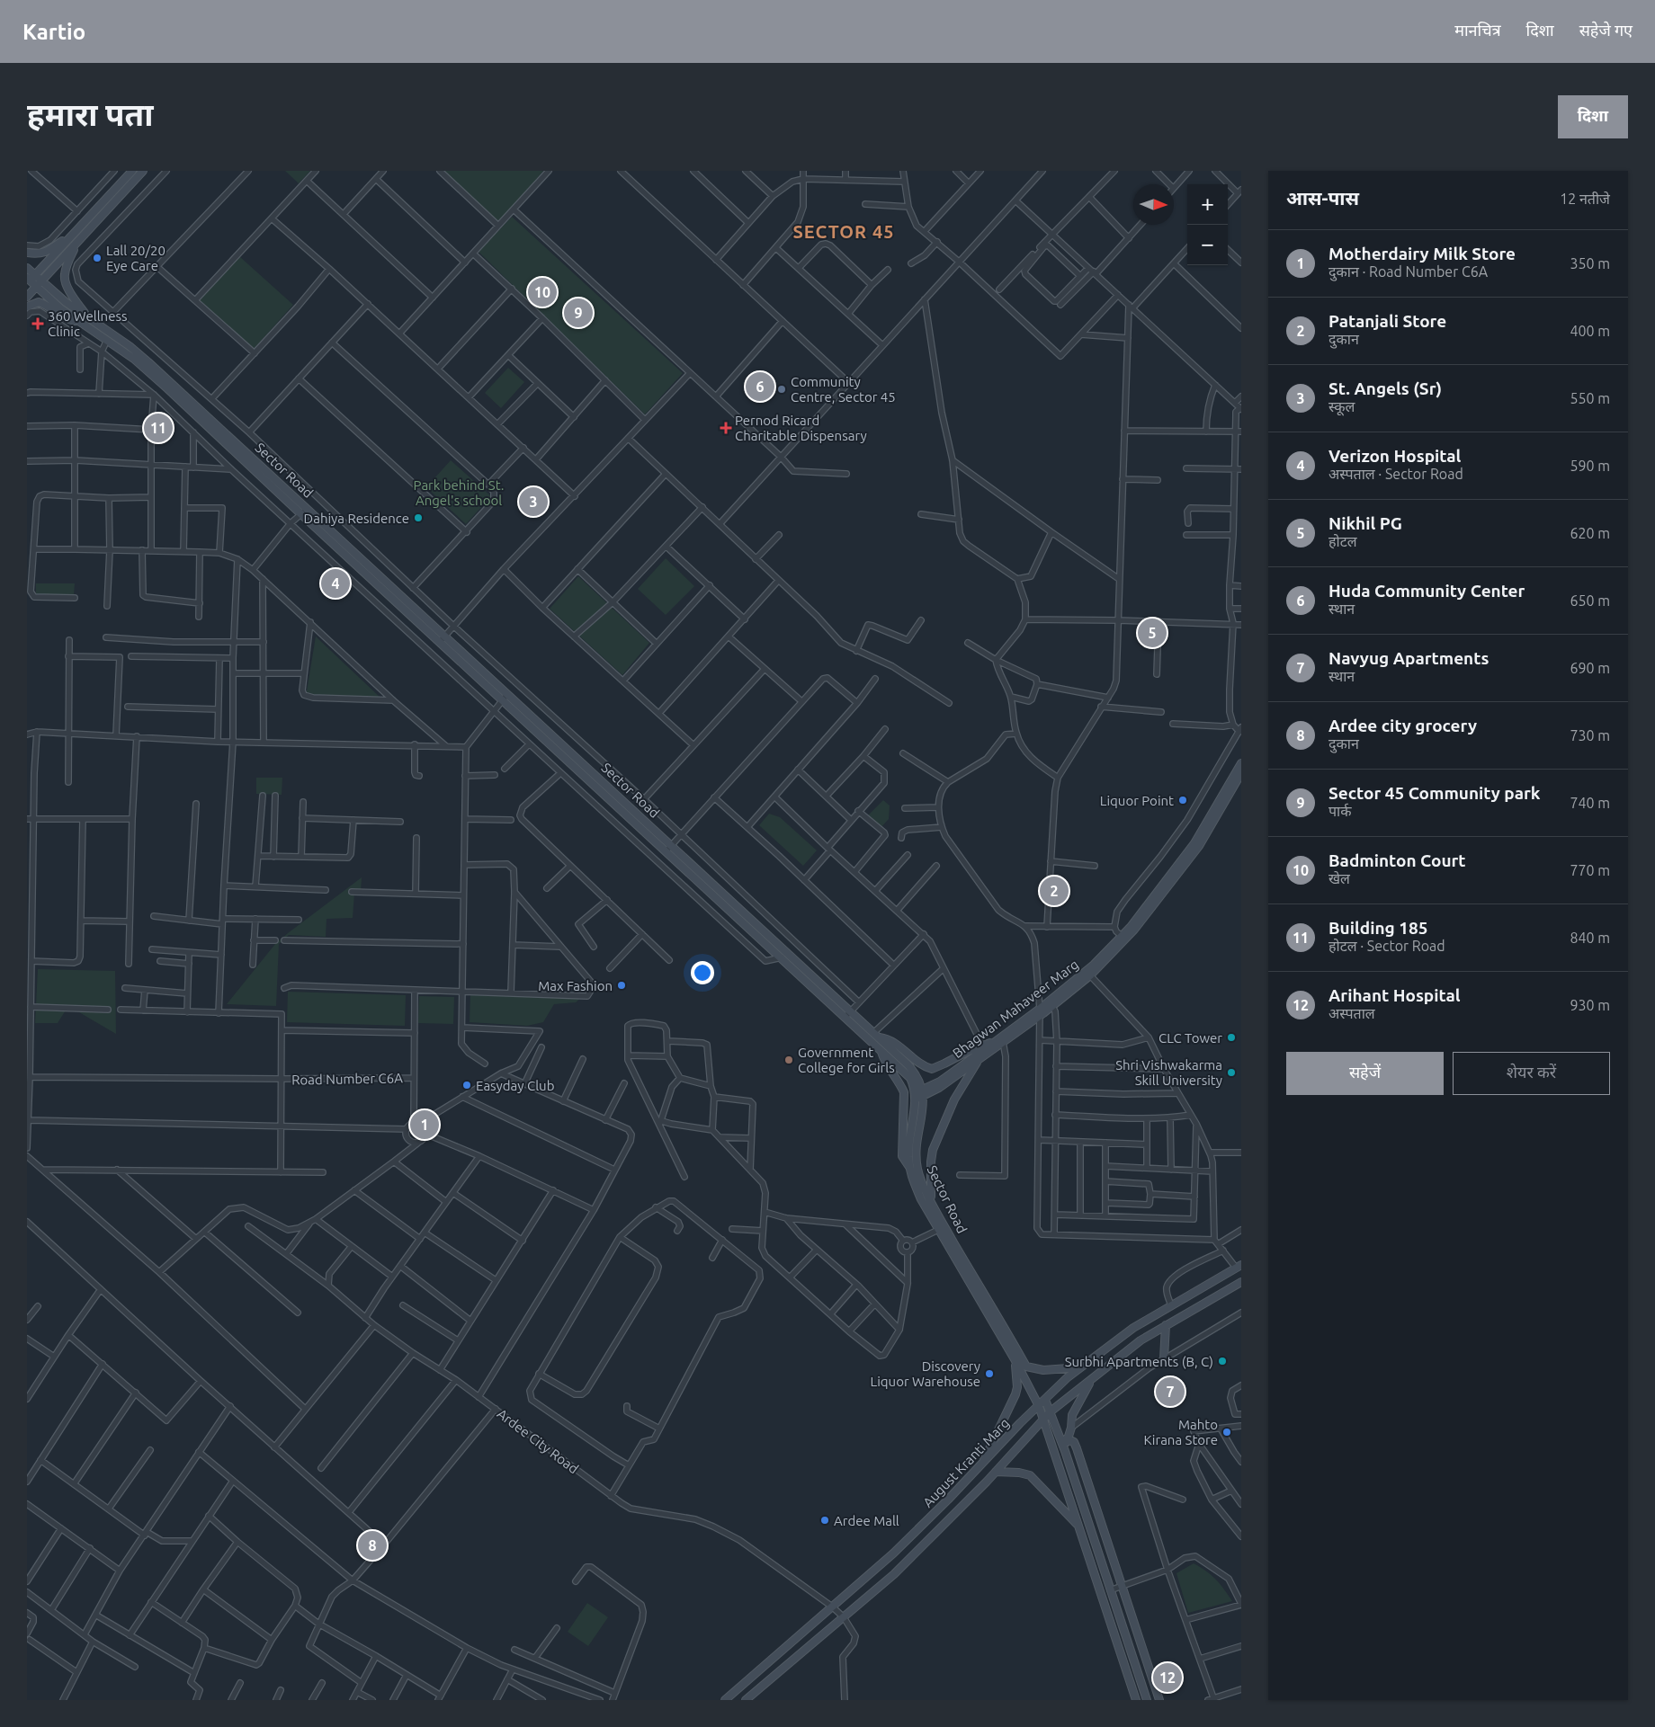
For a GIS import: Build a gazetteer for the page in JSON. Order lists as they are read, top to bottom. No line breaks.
{"streets":{"main road":["Sector Road","Bhagwan Mahaveer Marg","August Kranti Marg"],"street":["Road Number C6A","Ardee City Road"]},"crossings":[["Sector Road","Bhagwan Mahaveer Marg"],["Sector Road","August Kranti Marg"],["Ardee City Road","August Kranti Marg"]],"districts":["SECTOR 45"],"parks":["Park behind St. Angel's school"],"places":{"other":["Lall 20/20 Eye Care","Community Centre, Sector 45","Dahiya Residence","Liquor Point","Max Fashion","CLC Tower","Government College for Girls","Shri Vishwakarma Skill University","Easyday Club","Surbhi Apartments (B, C)","Discovery Liquor Warehouse","Mahto Kirana Store","Ardee Mall"],"health":["360 Wellness Clinic","Pernod Ricard Charitable Dispensary"]},"north":"right","page":{"header":"Kartio","nav":["मानचित्र","दिशा","सहेजे गए"],"buttons":["दिशा",["सहेजें","शेयर करें"]],"title":"हमारा पता","heading":["आस-पास","12 नतीजे"],"map_buttons":["+","−"],"list":[{"mark":"1","name":"Motherdairy Milk Store","note":"दुकान · Road Number C6A","value":"350 m"},{"mark":"2","name":"Patanjali Store","note":"दुकान","value":"400 m"},{"mark":"3","name":"St. Angels (Sr)","note":"स्कूल","value":"550 m"},{"mark":"4","name":"Verizon Hospital","note":"अस्पताल · Sector Road","value":"590 m"},{"mark":"5","name":"Nikhil PG","note":"होटल","value":"620 m"},{"mark":"6","name":"Huda Community Center","note":"स्थान","value":"650 m"},{"mark":"7","name":"Navyug Apartments","note":"स्थान","value":"690 m"},{"mark":"8","name":"Ardee city grocery","note":"दुकान","value":"730 m"},{"mark":"9","name":"Sector 45 Community park","note":"पार्क","value":"740 m"},{"mark":"10","name":"Badminton Court","note":"खेल","value":"770 m"},{"mark":"11","name":"Building 185","note":"होटल · Sector Road","value":"840 m"},{"mark":"12","name":"Arihant Hospital","note":"अस्पताल","value":"930 m"}],"pins":["10","9","6","11","3","4","5","2","1","7","8","12"]}}
